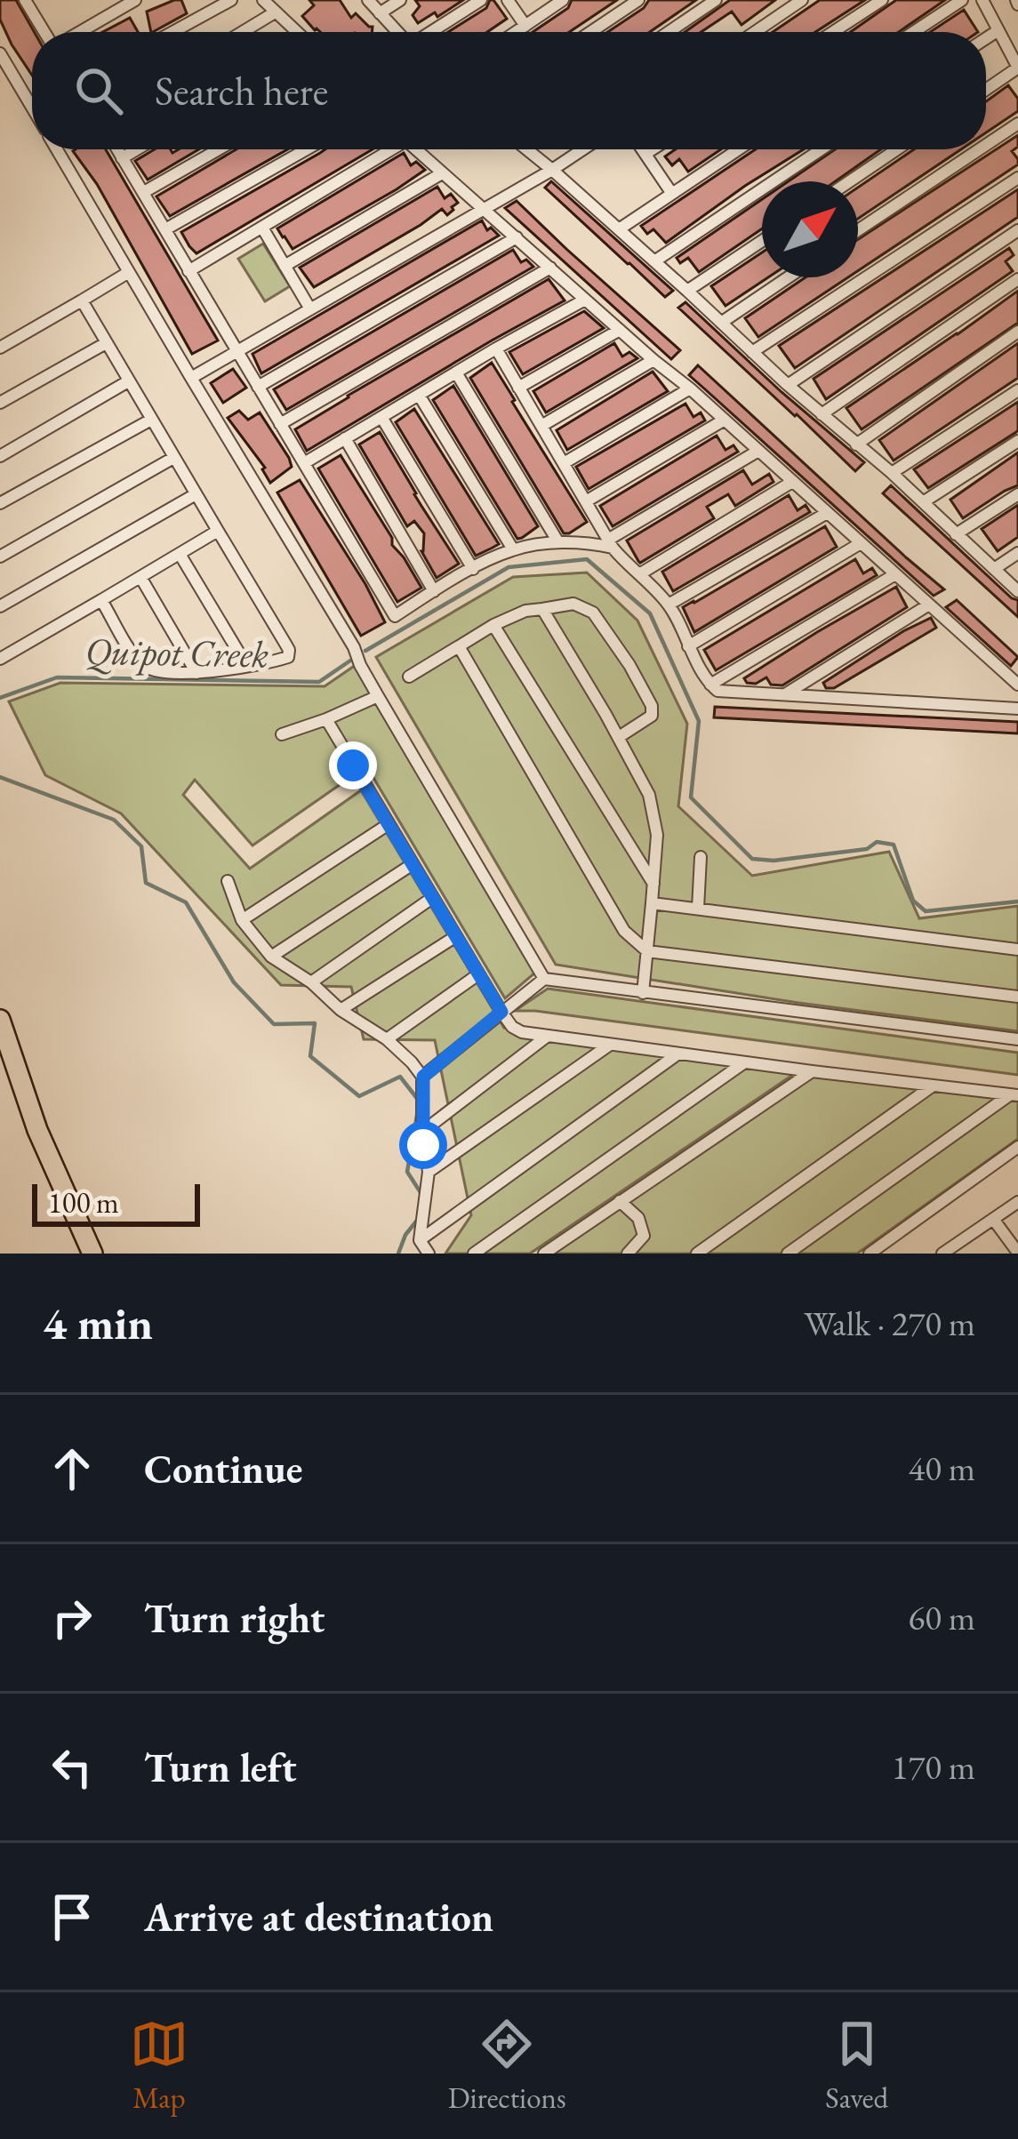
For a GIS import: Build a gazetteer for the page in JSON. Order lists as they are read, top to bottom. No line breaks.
{"water":["Quipot Creek"],"scale_bar":"100 m","north":"top right","page":{"search":"Search here","scale":"100 m","heading":["4 min","Walk · 270 m"],"list":[["Continue","40 m"],["Turn right","60 m"],["Turn left","170 m"],"Arrive at destination"],"nav":["Map","Directions","Saved"]}}
